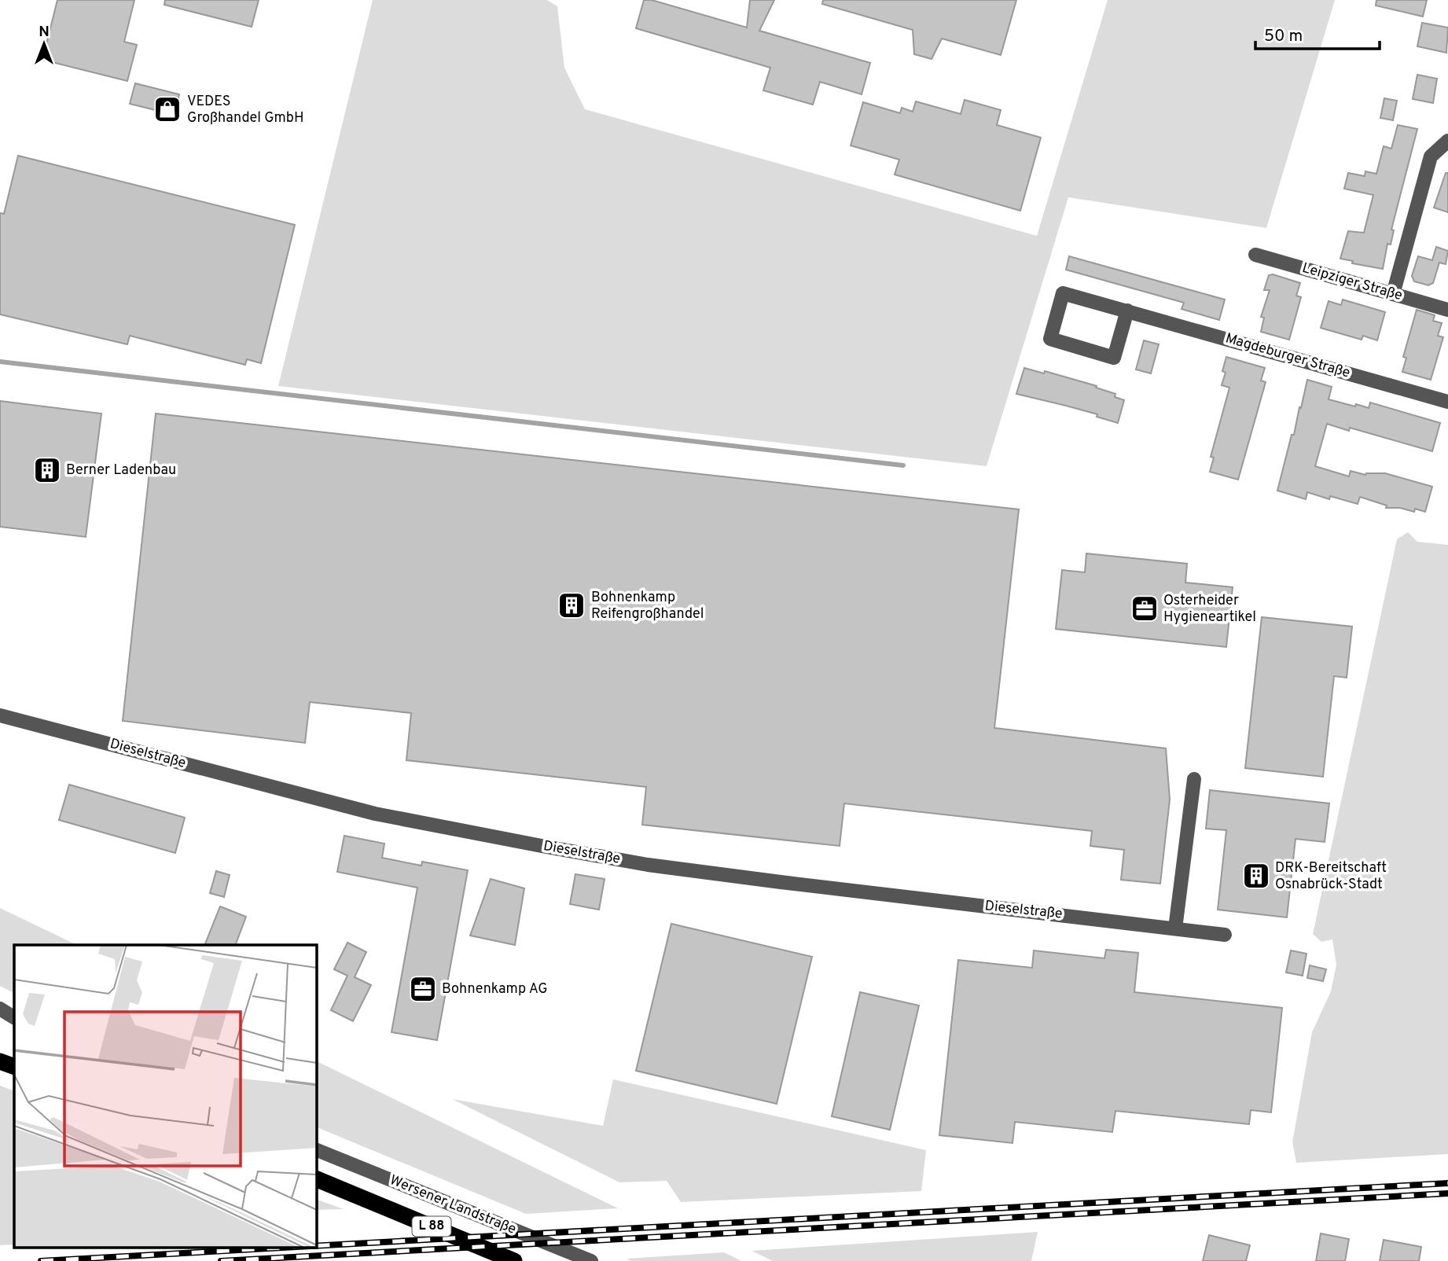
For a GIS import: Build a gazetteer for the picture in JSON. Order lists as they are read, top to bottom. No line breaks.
{"streets":{"highway":["L 88"],"street":["Leipziger Straße","Magdeburger Straße","Dieselstraße","Wersener Landstraße"]},"places":{"shop":["VEDES Großhandel GmbH"],"building":["Berner Ladenbau","Bohnenkamp Reifengroßhandel","DRK-Bereitschaft Osnabrück-Stadt"],"office":["Osterheider Hygieneartikel","Bohnenkamp AG"]},"scale_bar":"50 m","north":"top"}
